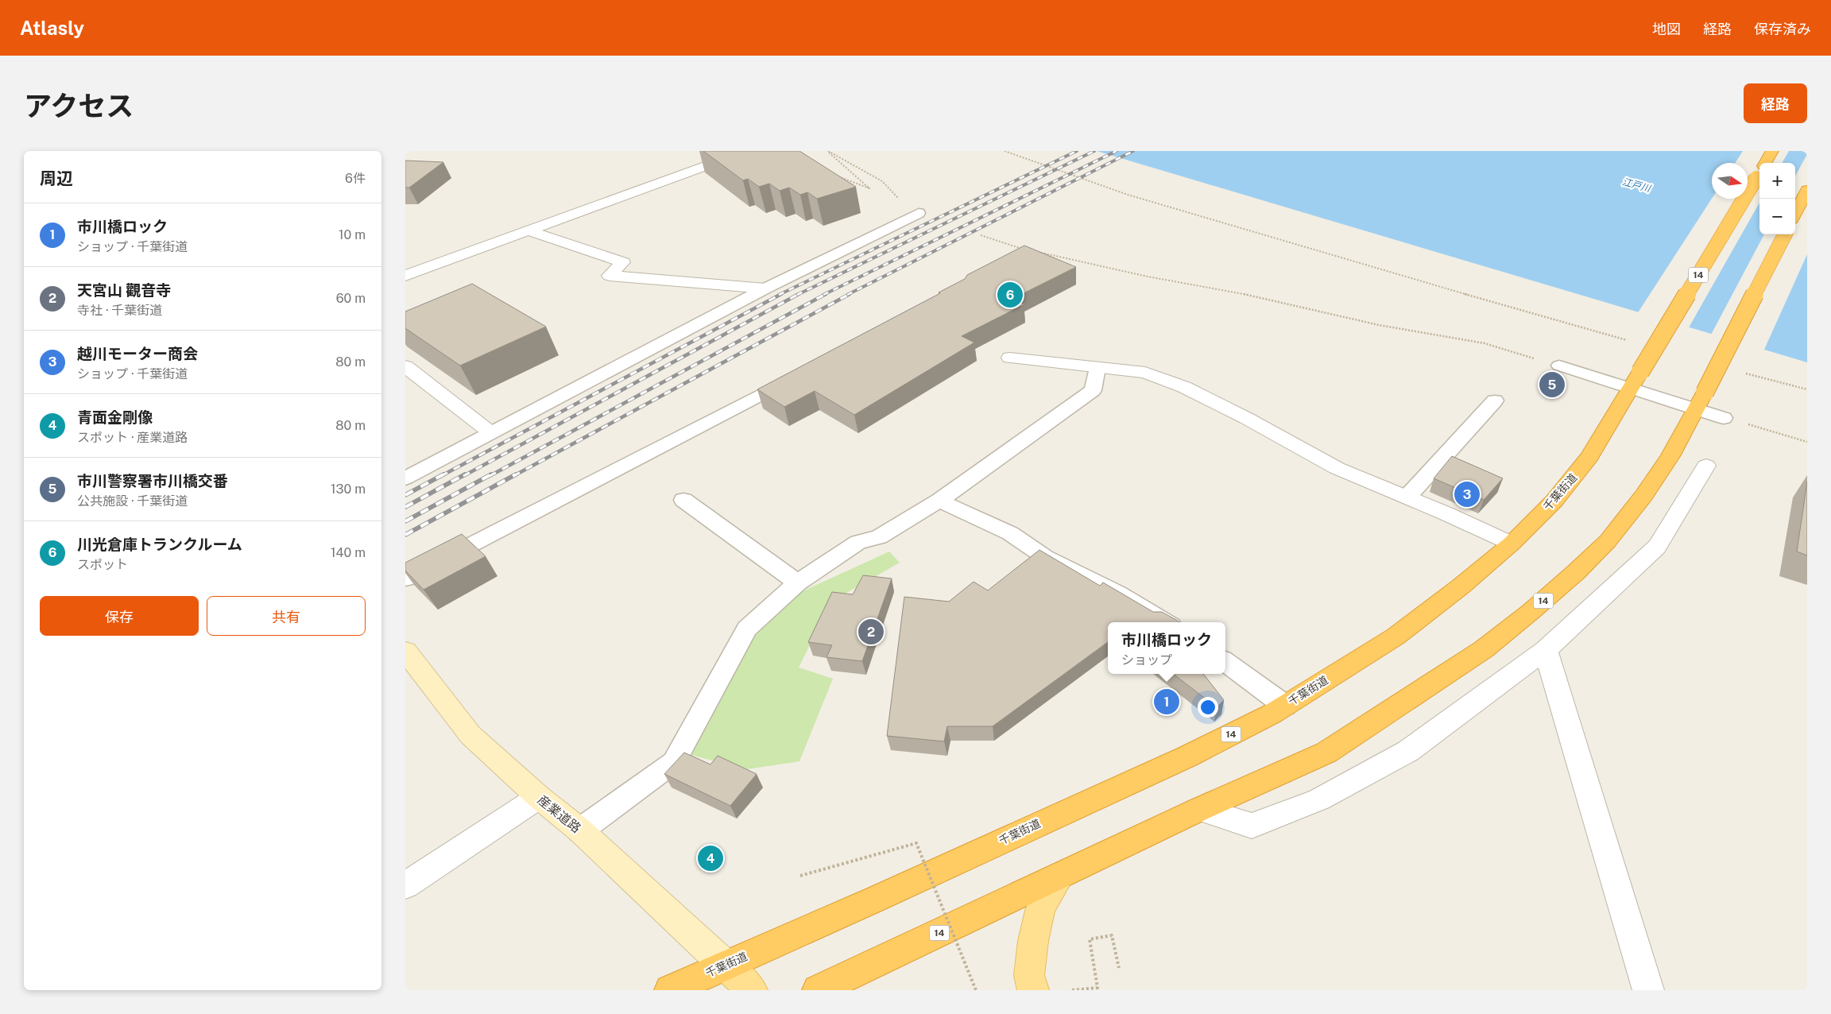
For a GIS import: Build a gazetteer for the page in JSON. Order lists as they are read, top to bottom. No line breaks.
{"streets":{"highway":["14","千葉街道"],"main road":["産業道路"]},"crossings":[["千葉街道","産業道路"]],"water":["江戸川"],"north":"right","page":{"header":"Atlasly","nav":["地図","経路","保存済み"],"title":"アクセス","buttons":["経路",["保存","共有"]],"heading":["周辺","6件"],"map_buttons":["+","−"],"list":[{"mark":"1","name":"市川橋ロック","note":"ショップ · 千葉街道","value":"10 m"},{"mark":"2","name":"天宮山 觀音寺","note":"寺社 · 千葉街道","value":"60 m"},{"mark":"3","name":"越川モーター商会","note":"ショップ · 千葉街道","value":"80 m"},{"mark":"4","name":"青面金剛像","note":"スポット · 産業道路","value":"80 m"},{"mark":"5","name":"市川警察署市川橋交番","note":"公共施設 · 千葉街道","value":"130 m"},{"mark":"6","name":"川光倉庫トランクルーム","note":"スポット","value":"140 m"}],"pins":["6","5","3","2","1","4"],"popup":["市川橋ロック","ショップ"]}}
